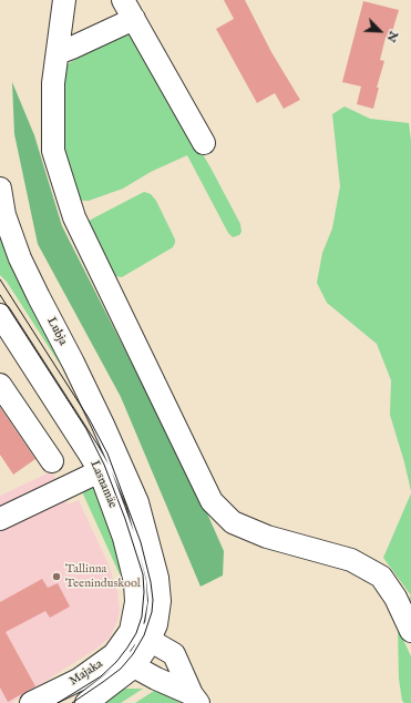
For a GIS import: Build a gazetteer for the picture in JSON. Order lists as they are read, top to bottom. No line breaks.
{"streets":{"street":["Lubja","Lasnamäe","Majaka"]},"crossings":[["Lubja","Lasnamäe"]],"places":["Tallinna Teeninduskool"],"north":"bottom right"}
